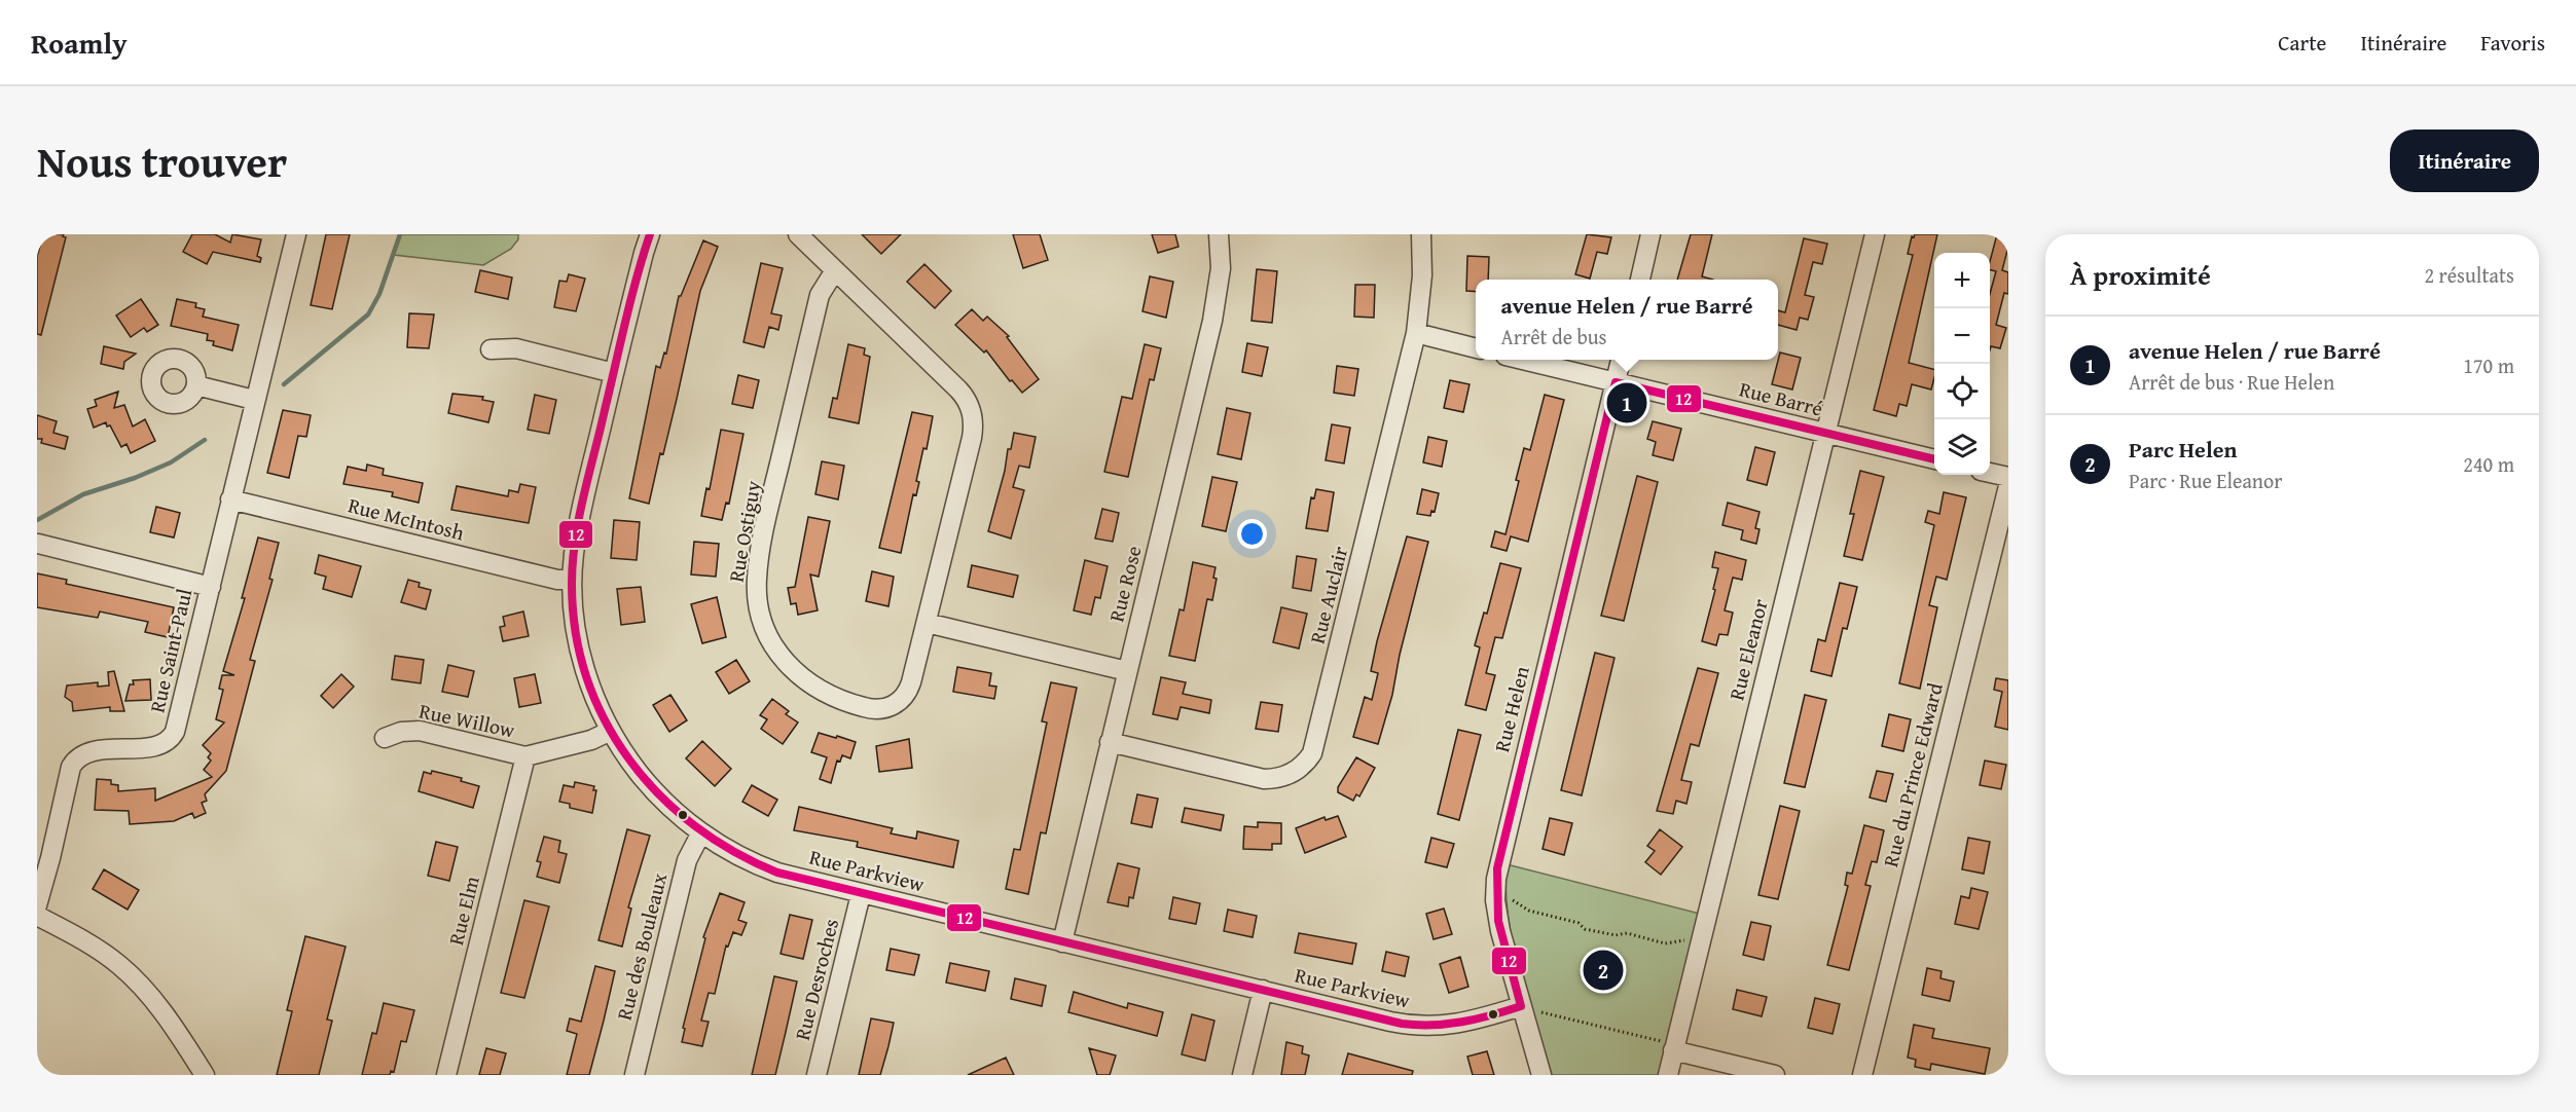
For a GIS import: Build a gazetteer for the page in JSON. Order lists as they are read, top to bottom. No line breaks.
{"streets":{"street":["Rue Barré","Rue McIntosh","Rue Ostiguy","Rue Rose","Rue Auclair","Rue Eleanor","Rue Saint-Paul","Rue Helen","Rue Willow","Rue du Prince Edward","Rue Parkview","Rue Elm","Rue des Bouleaux","Rue Desroches"]},"crossings":[["Rue Barré","Rue Eleanor"],["Rue Barré","Rue Helen"],["Rue McIntosh","Rue Saint-Paul"],["Rue McIntosh","Rue Parkview"],["Rue Rose","Rue Auclair"],["Rue Rose","Rue Parkview"],["Rue Helen","Rue Parkview"],["Rue Willow","Rue Parkview"],["Rue Willow","Rue Elm"],["Rue Parkview","Rue des Bouleaux"],["Rue Parkview","Rue Desroches"]],"lines":["transit line 12"],"page":{"header":"Roamly","nav":["Carte","Itinéraire","Favoris"],"title":"Nous trouver","buttons":"Itinéraire","heading":["À proximité","2 résultats"],"map_buttons":["+","−"],"popup":["avenue Helen / rue Barré","Arrêt de bus"],"list":[{"mark":"1","name":"avenue Helen / rue Barré","note":"Arrêt de bus · Rue Helen","value":"170 m"},{"mark":"2","name":"Parc Helen","note":"Parc · Rue Eleanor","value":"240 m"}],"pins":["1","2"]}}
